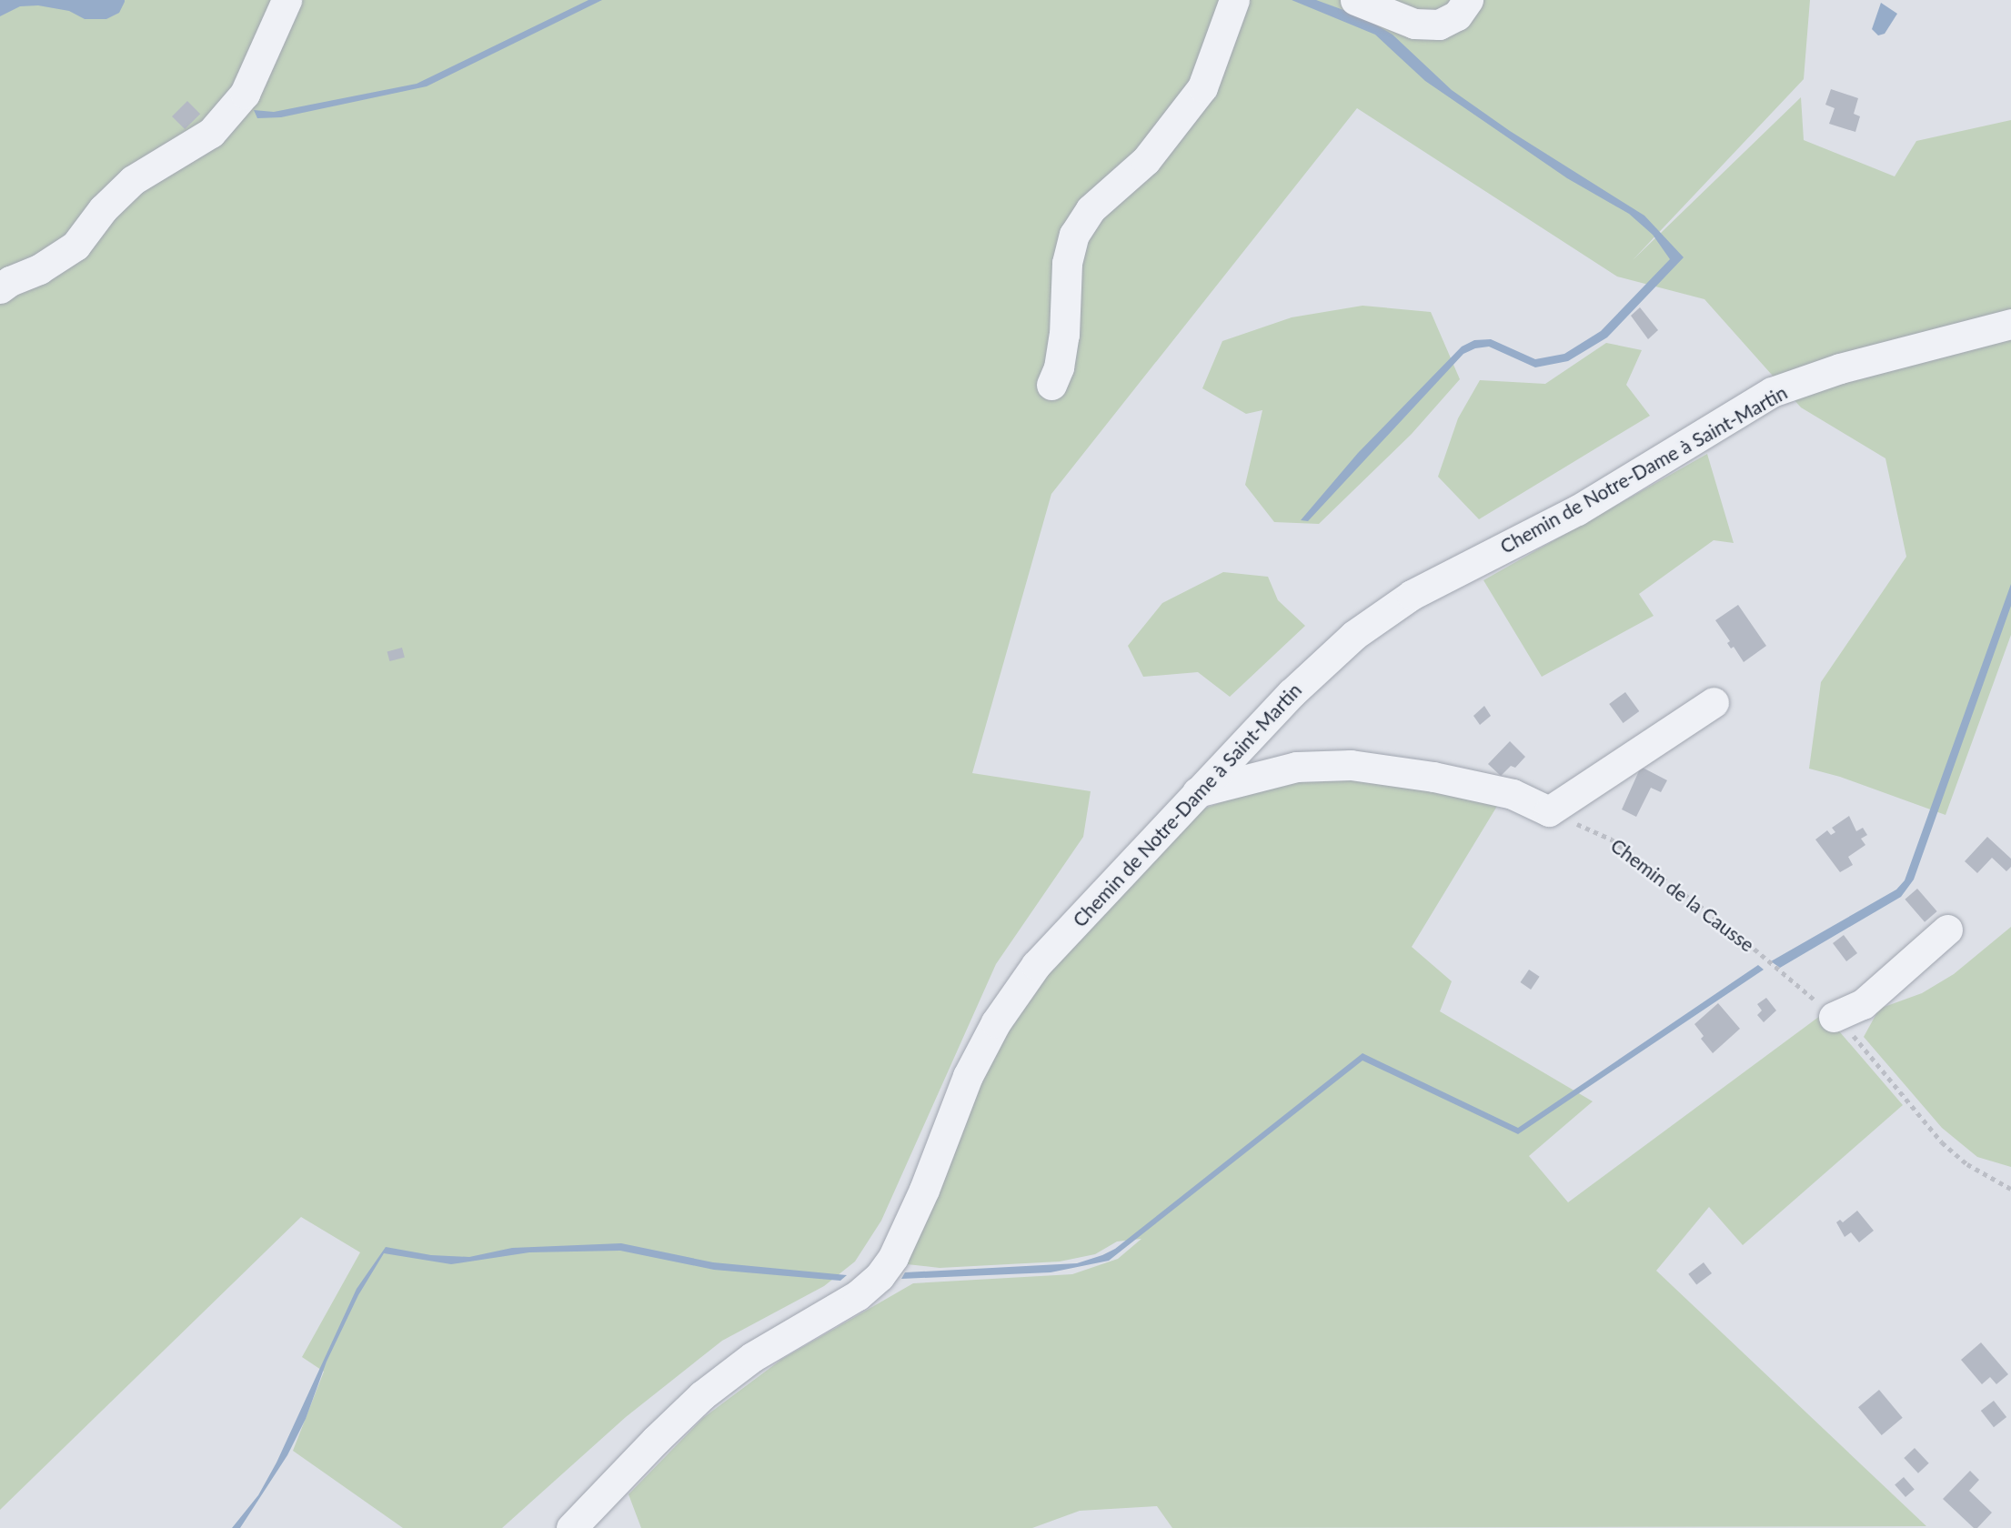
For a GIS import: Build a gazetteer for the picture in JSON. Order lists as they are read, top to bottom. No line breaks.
{"streets":{"street":["Chemin de Notre-Dame à Saint-Martin"],"path":["Chemin de la Causse"]}}
